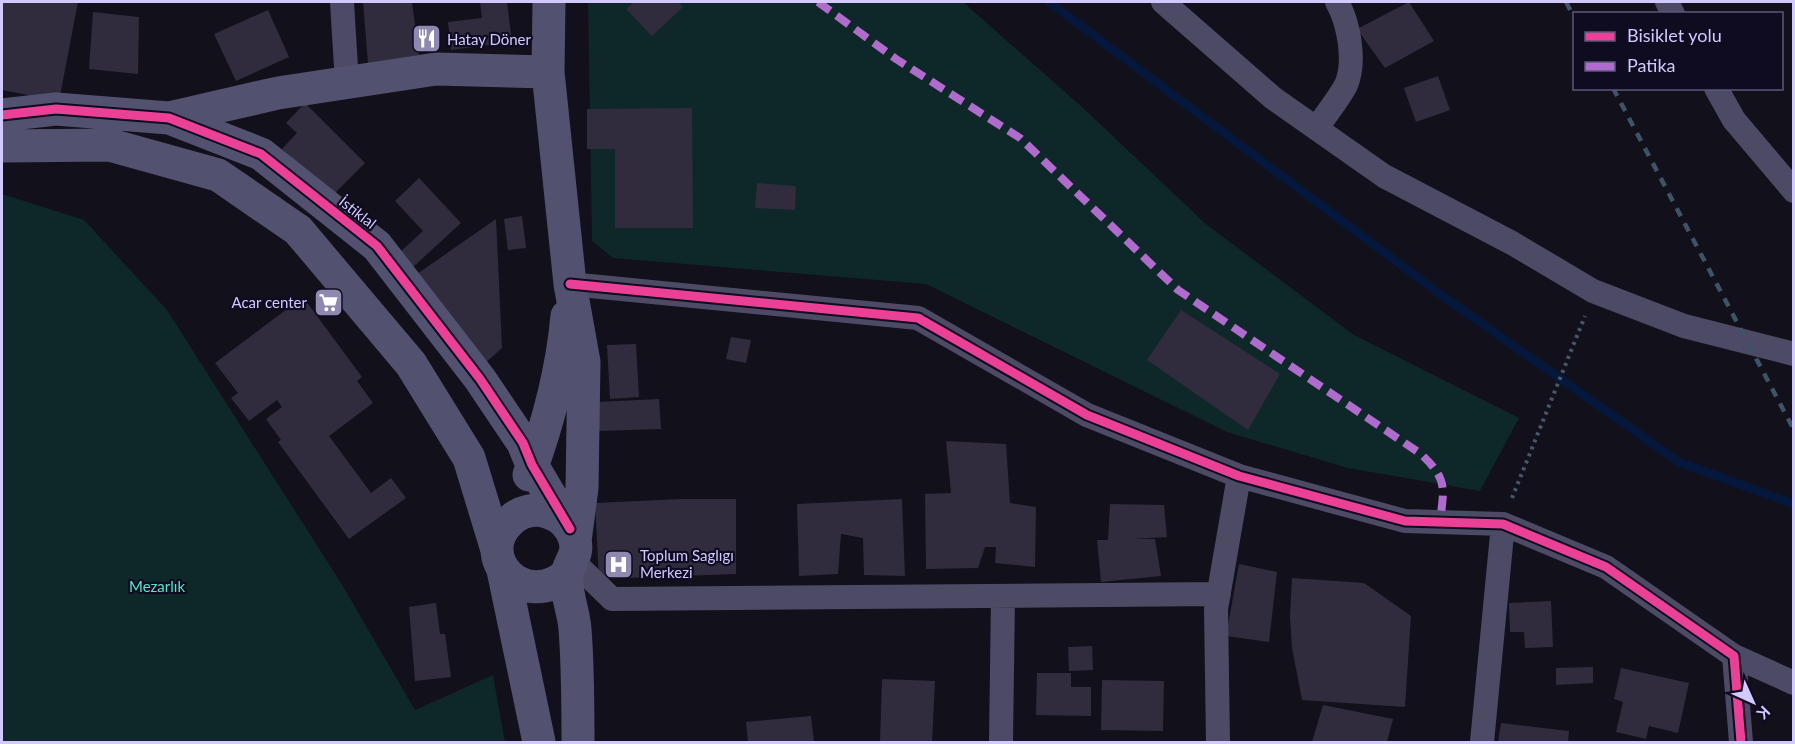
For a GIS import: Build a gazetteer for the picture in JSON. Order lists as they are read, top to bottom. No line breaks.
{"streets":{"street":["İstiklal"]},"parks":["Mezarlık"],"places":{"restaurant":["Hatay Döner"],"supermarket":["Acar center"],"hospital":["Toplum Saglıgı Merkezi"]},"legend":["Bisiklet yolu","Patika"],"north":"bottom right"}
